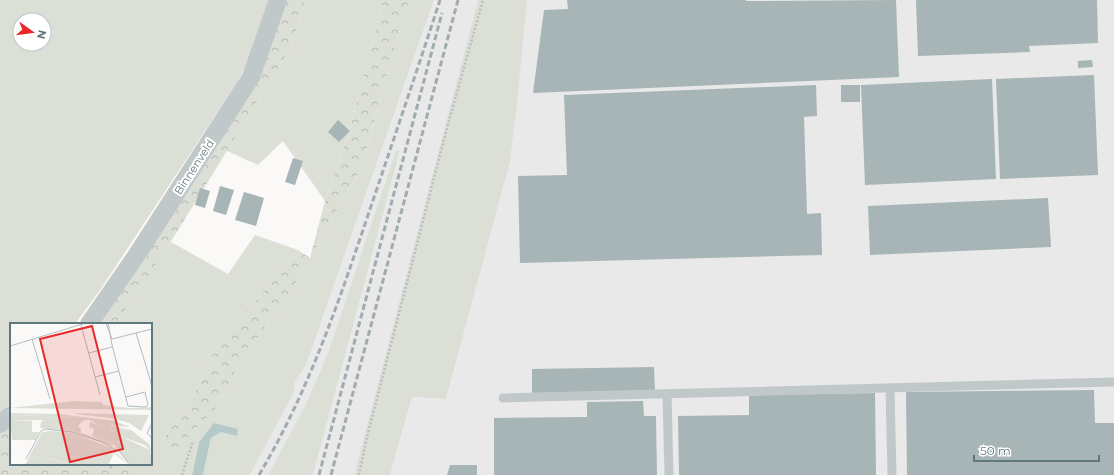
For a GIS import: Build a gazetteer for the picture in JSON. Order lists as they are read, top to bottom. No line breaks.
{"streets":{"street":["Binnenveld"]},"scale_bar":"50 m","north":"right"}
